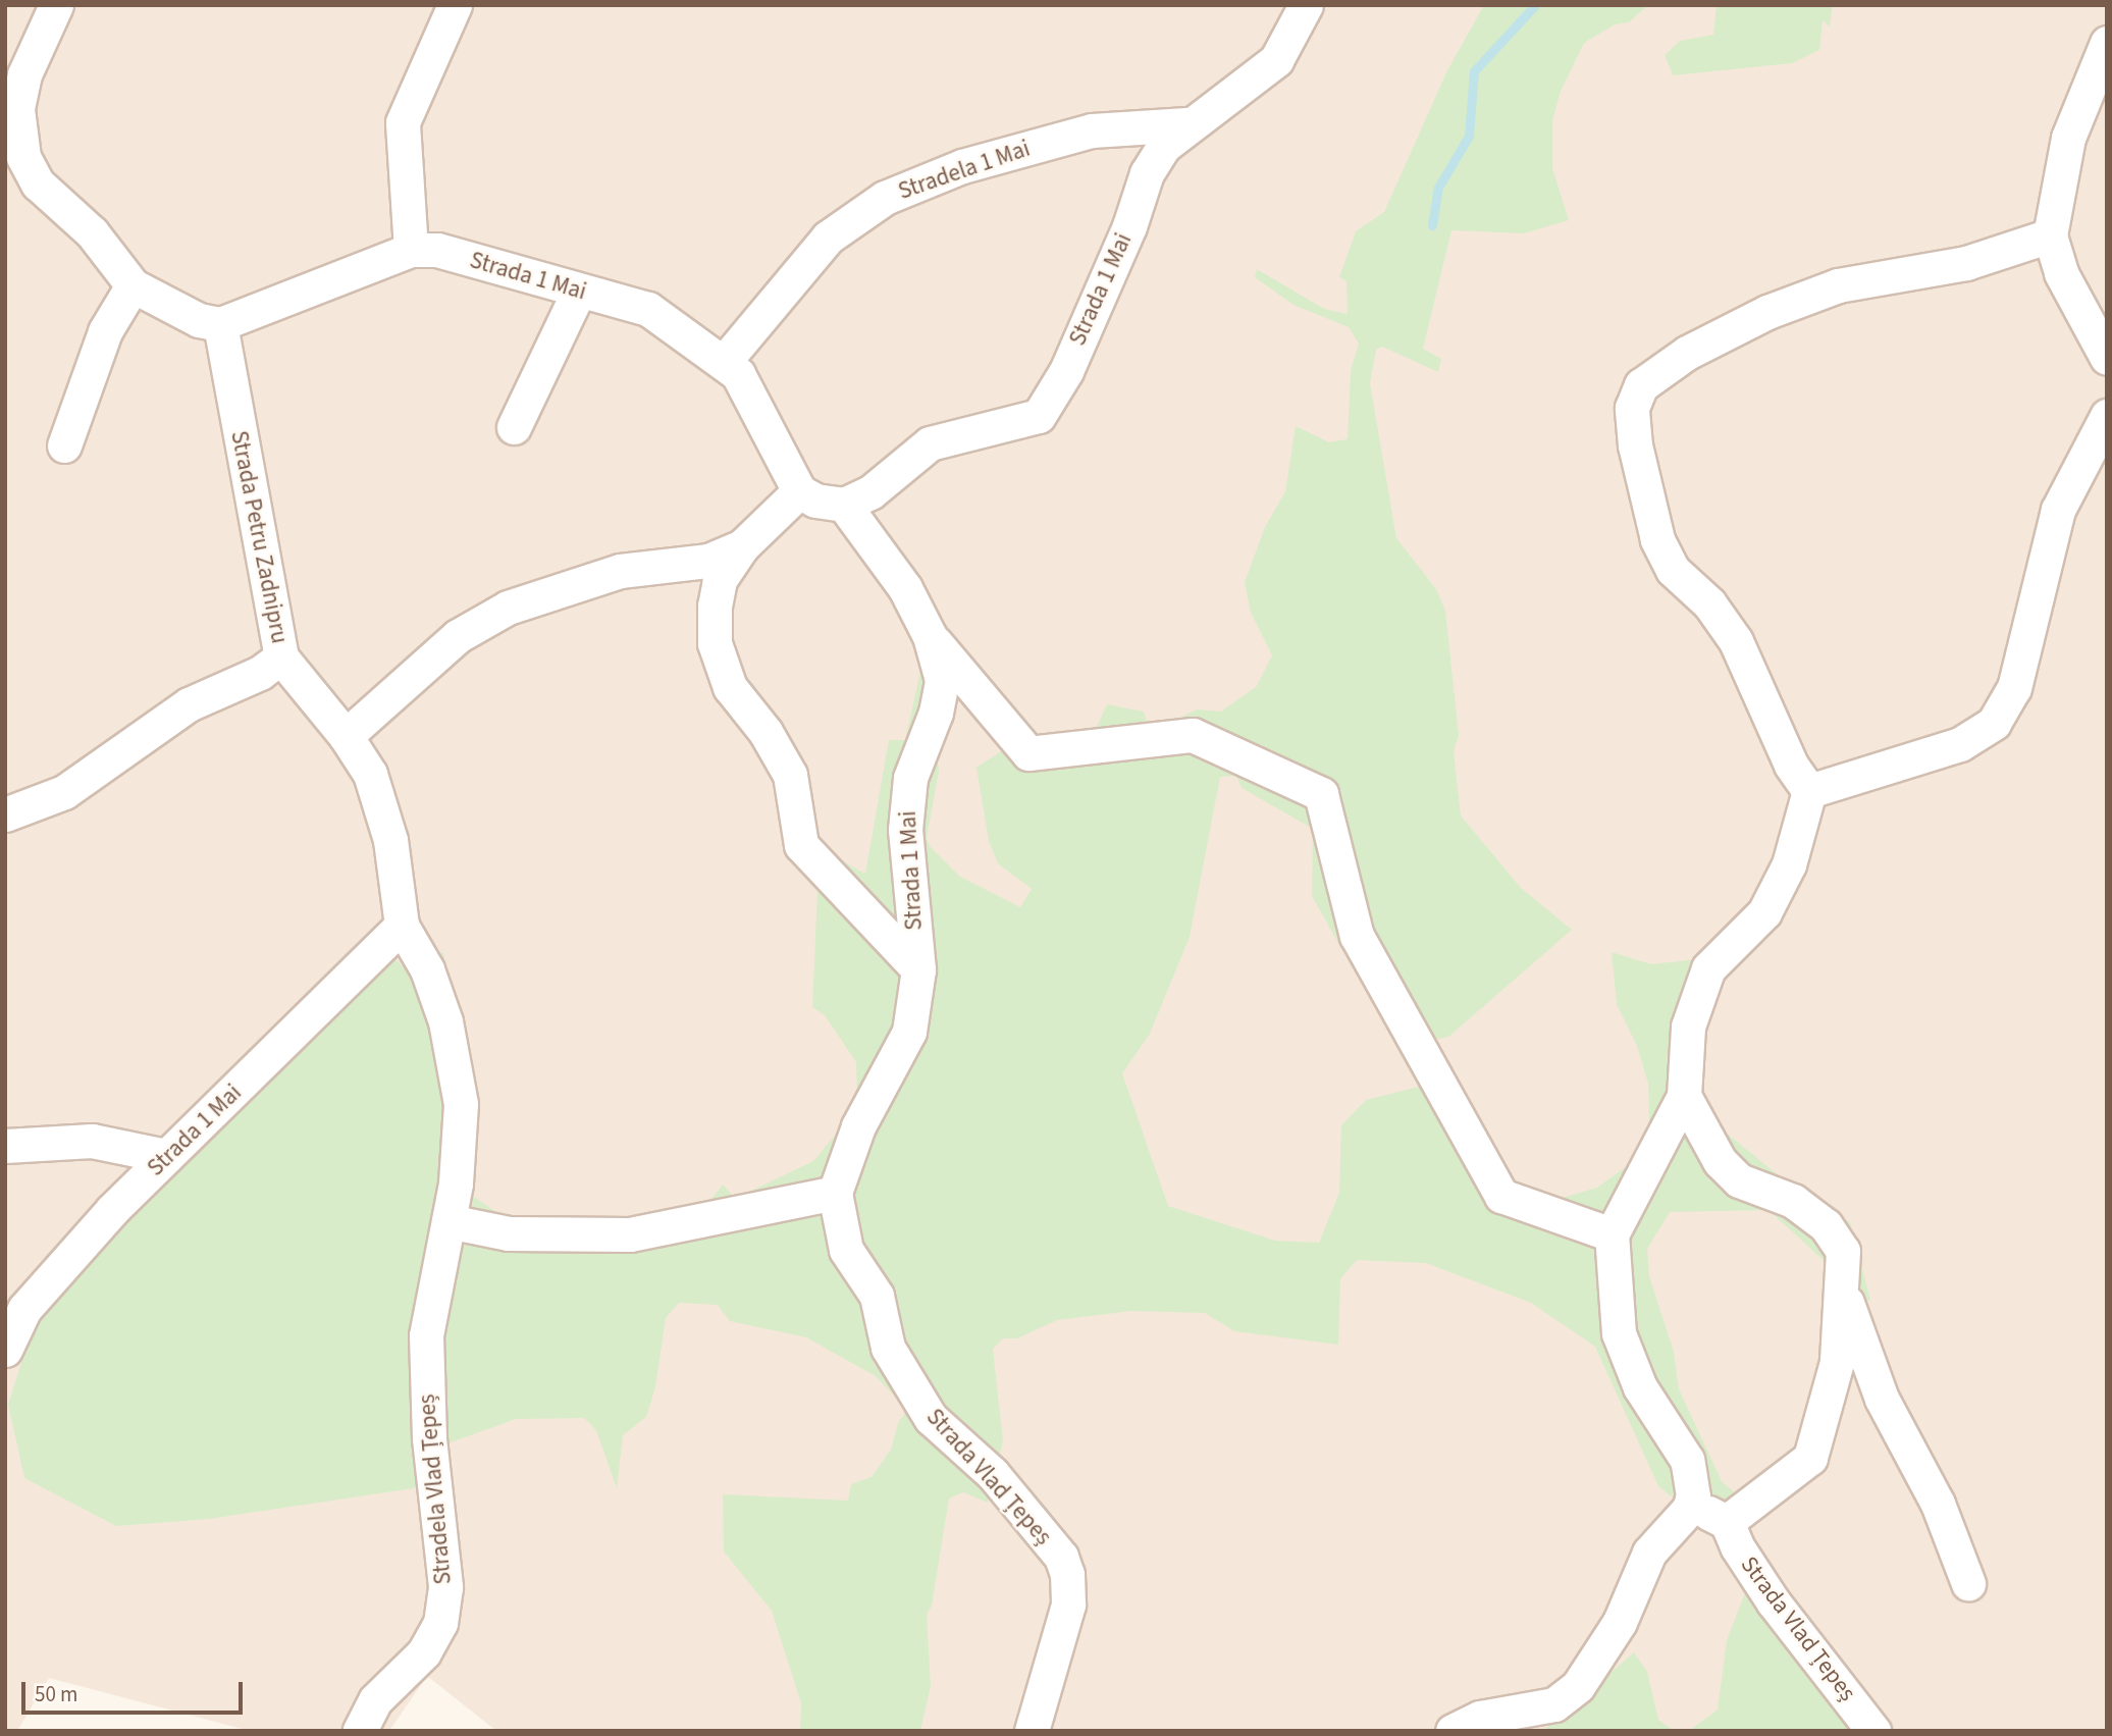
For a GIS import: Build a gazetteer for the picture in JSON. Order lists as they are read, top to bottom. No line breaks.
{"streets":{"street":["Stradela 1 Mai","Strada 1 Mai","Strada Petru Zadnipru","Strada Vlad Țepeș","Stradela Vlad Țepeș"]},"crossings":[["Stradela 1 Mai","Strada 1 Mai"],["Strada 1 Mai","Strada Petru Zadnipru"]],"scale_bar":"50 m"}
